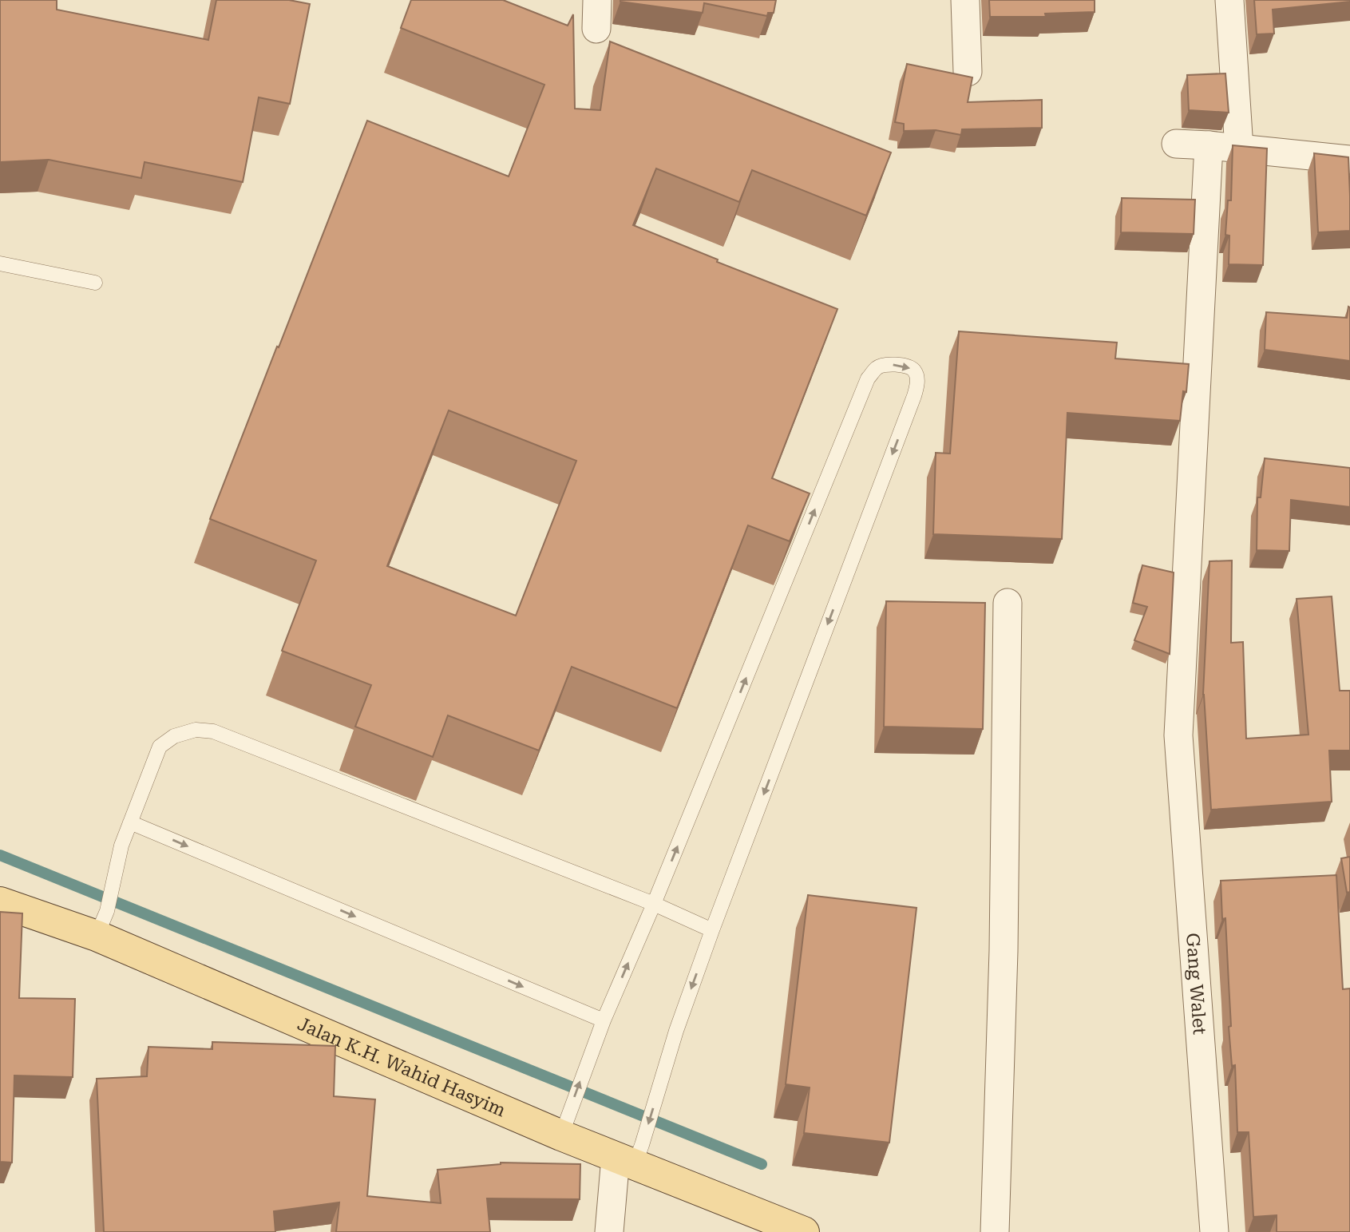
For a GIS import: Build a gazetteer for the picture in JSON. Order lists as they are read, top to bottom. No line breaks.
{"streets":{"main road":["Jalan K.H. Wahid Hasyim"],"street":["Gang Walet"]}}
